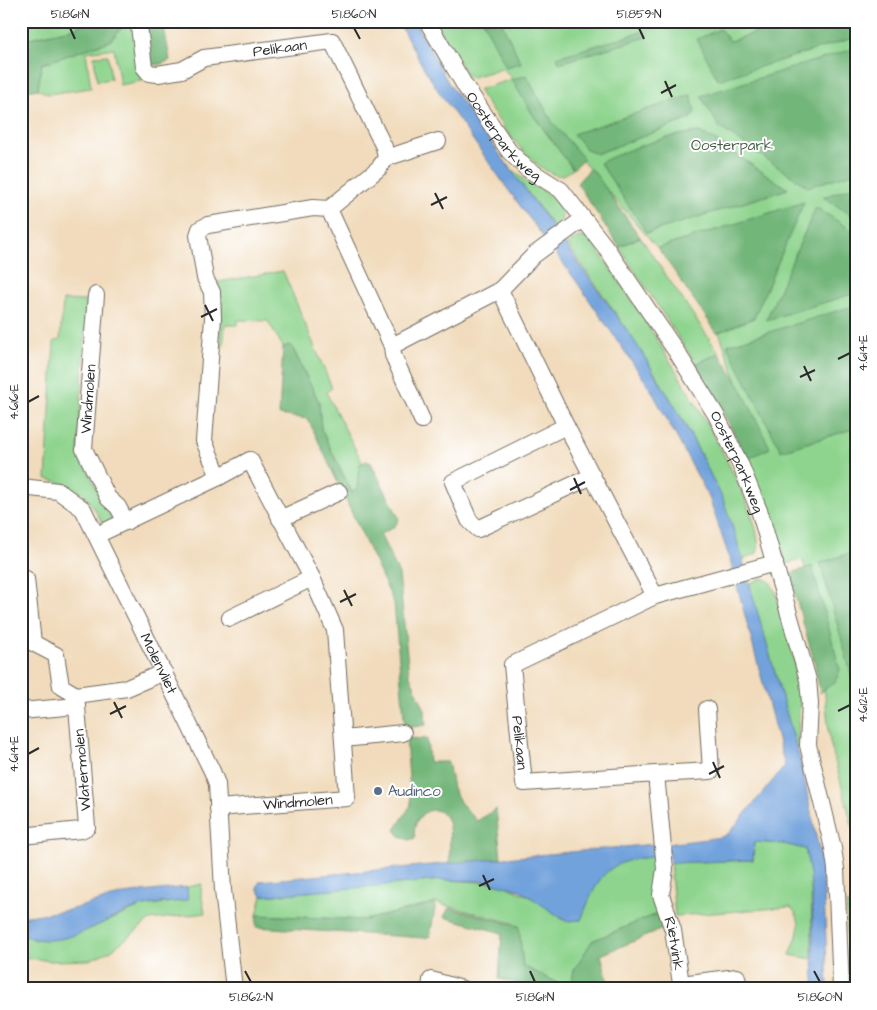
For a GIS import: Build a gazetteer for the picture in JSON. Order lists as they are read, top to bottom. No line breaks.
{"streets":{"street":["Pelikaan","Oosterparkweg","Windmolen","Molenvliet","Watermolen","Rietvink"]},"crossings":[["Pelikaan","Oosterparkweg"],["Pelikaan","Rietvink"],["Windmolen","Molenvliet"]],"parks":["Oosterpark"],"places":["Audinco"],"coordinates":["51.861°N","51.860°N","51.859°N","4.614°E","4.616°E","4.612°E","51.862°N"]}
